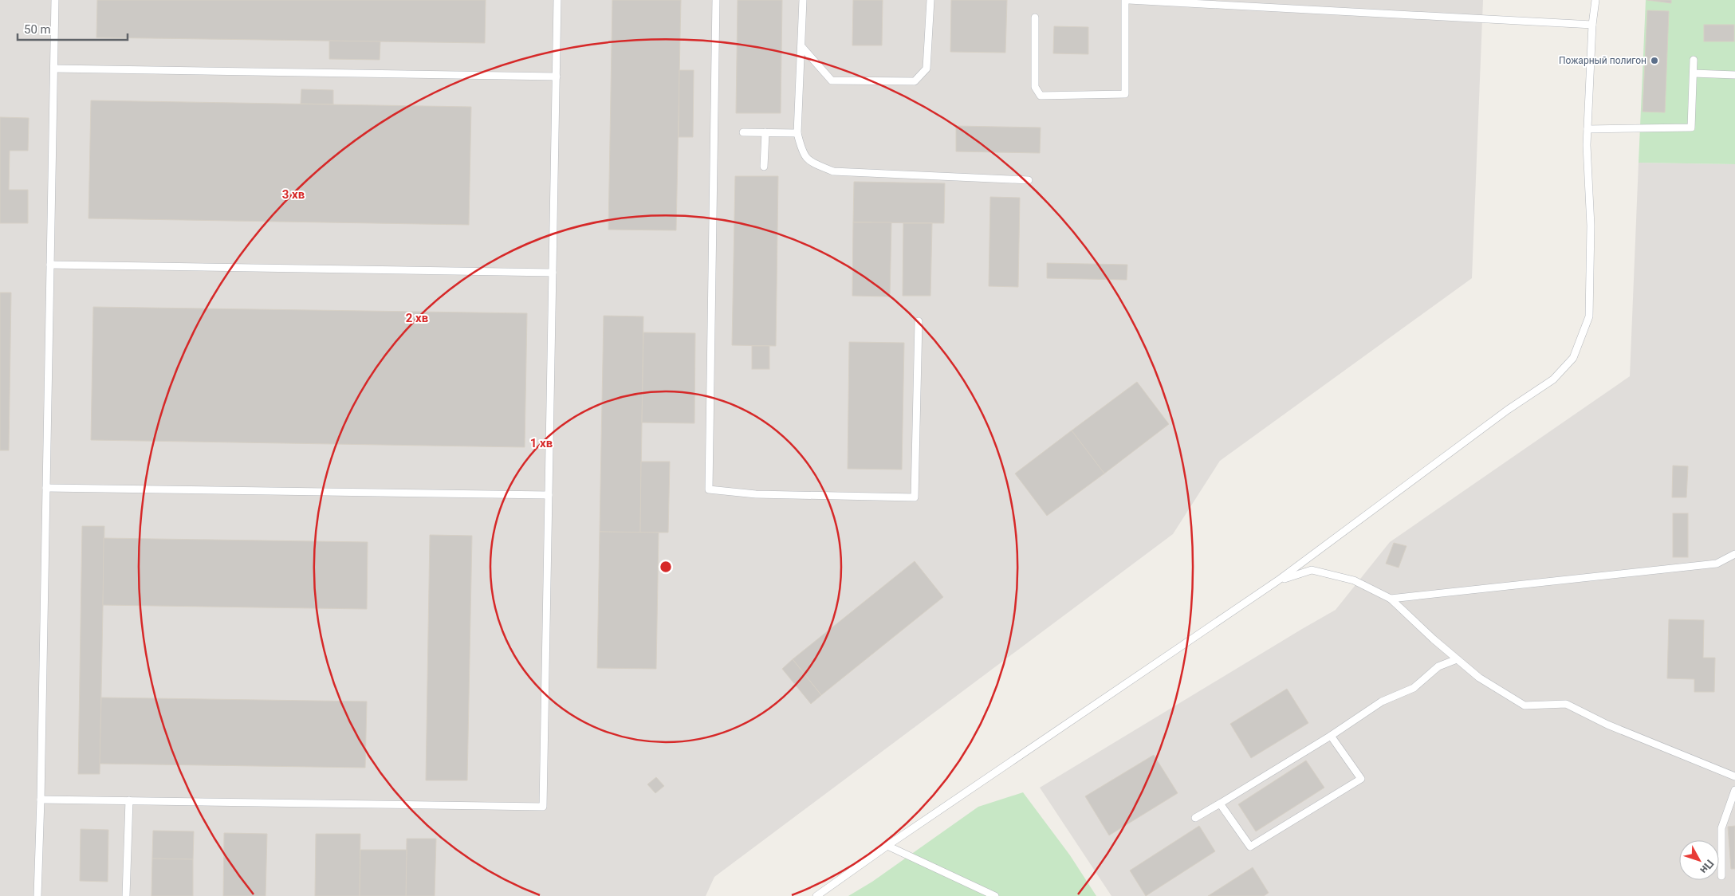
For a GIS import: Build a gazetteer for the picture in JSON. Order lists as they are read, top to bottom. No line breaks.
{"places":["Пожарный полигон"],"scale_bar":"50 m","north":"bottom right","rings":["3 хв","2 хв","1 хв"]}
